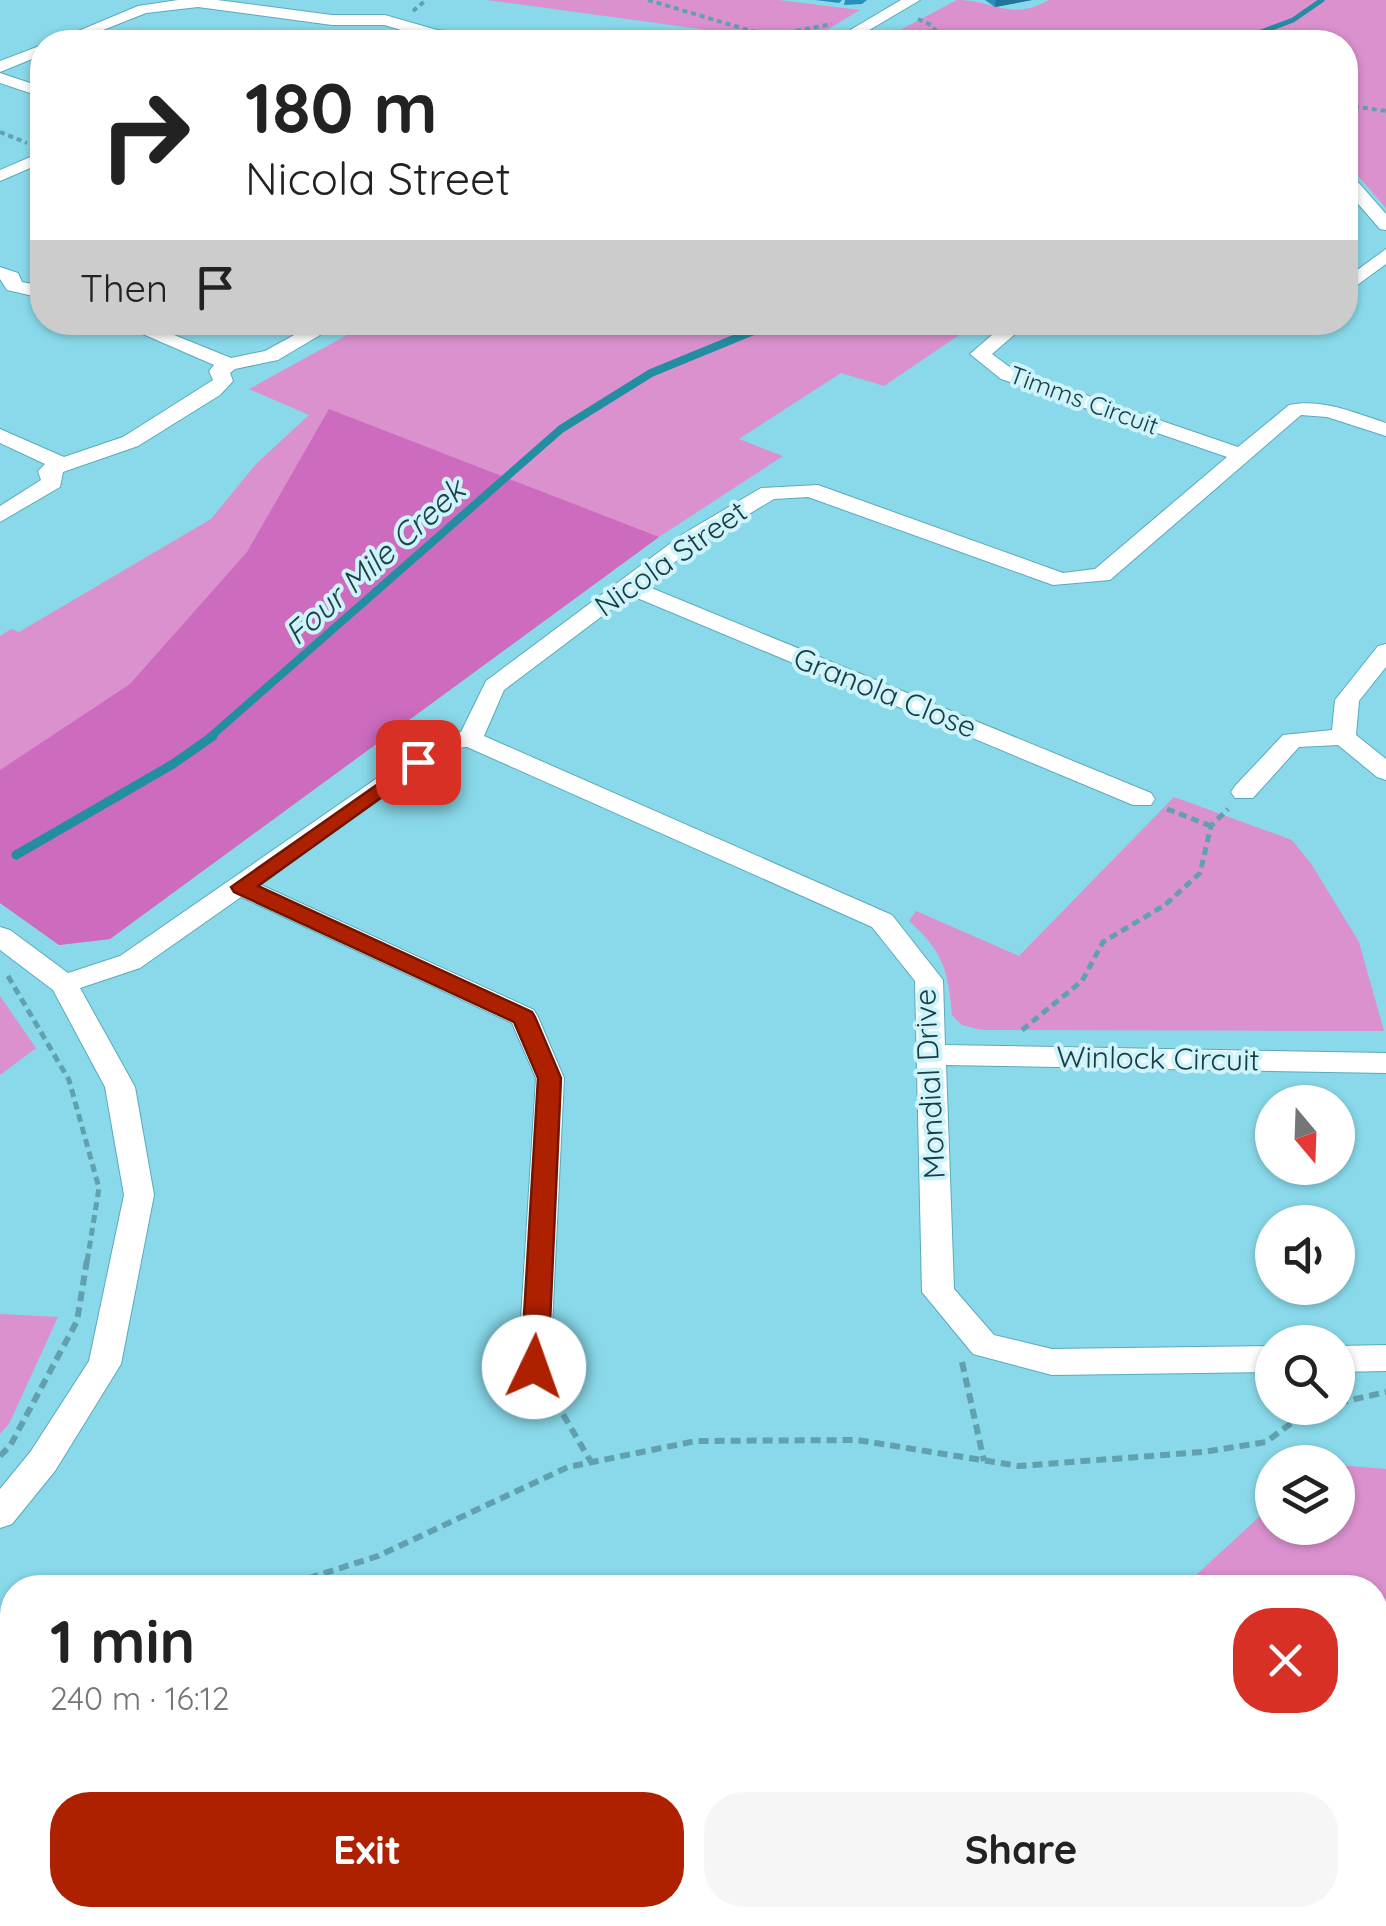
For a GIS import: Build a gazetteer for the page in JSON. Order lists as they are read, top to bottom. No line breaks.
{"streets":{"street":["Timms Circuit","Nicola Street","Granola Close","Winlock Circuit","Mondial Drive"]},"crossings":[["Timms Circuit","Nicola Street"],["Nicola Street","Granola Close"],["Nicola Street","Mondial Drive"],["Winlock Circuit","Mondial Drive"]],"water":["Four Mile Creek"],"north":"bottom","page":{"turn":["180 m","Nicola Street"],"then":"Then","heading":["1 min","240 m · 16:12"],"buttons":["Exit","Share"]}}
